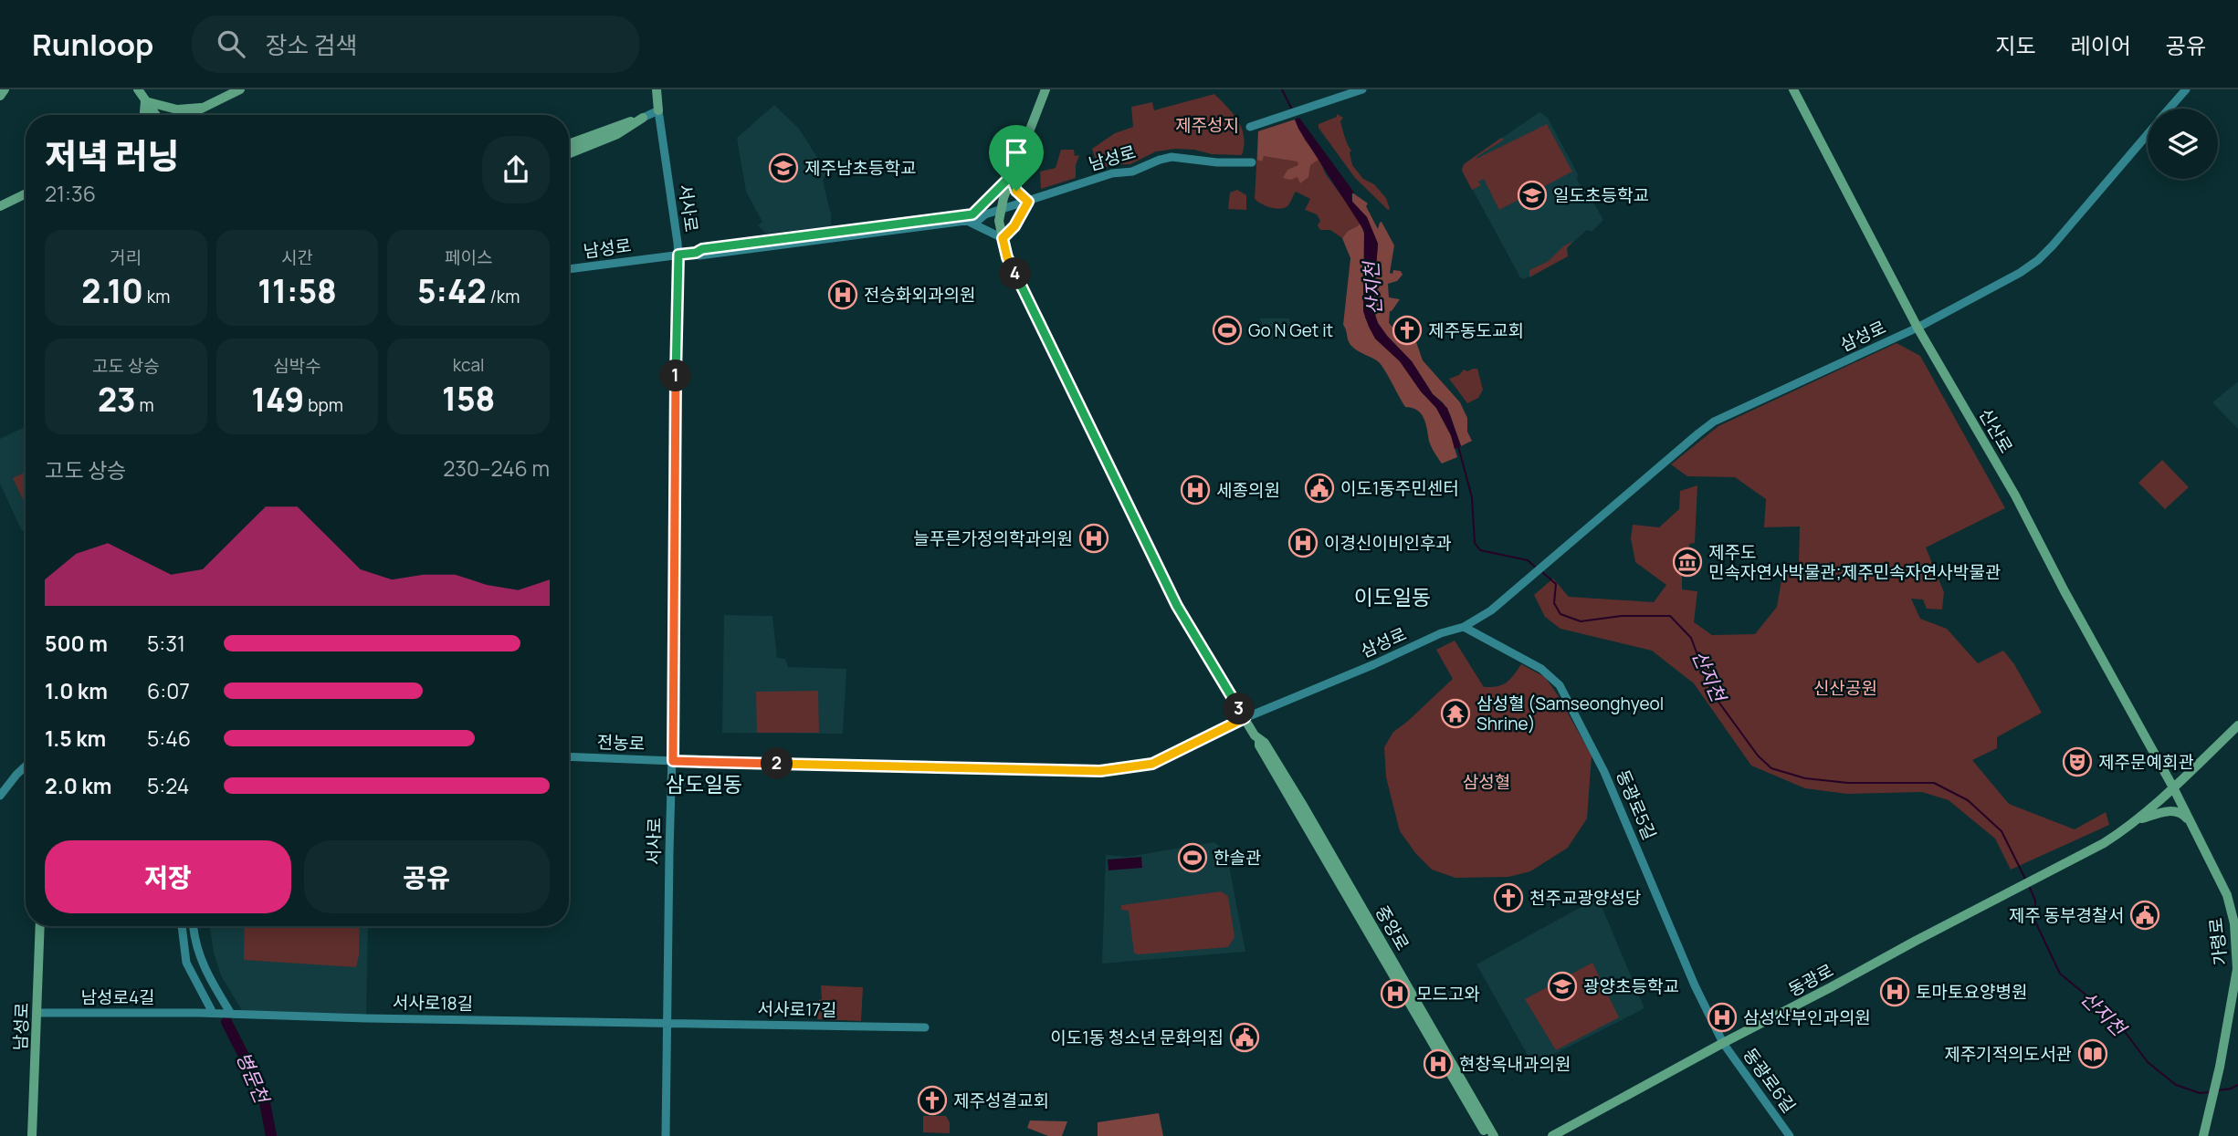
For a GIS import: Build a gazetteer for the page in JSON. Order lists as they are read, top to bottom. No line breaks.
{"streets":{"main road":["남성로","서사로","신산로","중앙로","가령로","동광로"],"street":["삼성로","전농로","동광로5길","남성로4길","서사로18길","서사로17길","동광로6길"]},"crossings":[["남성로","서사로"],["남성로","중앙로"],["남성로","남성로4길"],["서사로","전농로"],["서사로","서사로18길"],["서사로","서사로17길"],["삼성로","신산로"],["삼성로","전농로"],["삼성로","동광로5길"],["삼성로","중앙로"],["신산로","가령로"],["전농로","중앙로"],["동광로5길","동광로"],["동광로5길","동광로6길"],["동광로","동광로6길"],["남성로4길","서사로18길"],["서사로18길","서사로17길"]],"districts":["이도일동","삼도일동"],"water":["산지천","병문천"],"parks":["제주성지","신산공원","삼성혈"],"places":{"school or university":["제주남초등학교","일도초등학교","광양초등학교"],"hospital":["전승화외과의원","세종의원","늘푸른가정의학과의원","이경신이비인후과","토마토요양병원","모드고와","삼성산부인과의원","현창옥내과의원"],"sports":["Go N Get it","한솔관"],"church":["제주동도교회","천주교광양성당","제주성결교회"],"public building":["이도1동주민센터","제주 동부경찰서","이도1동 청소년 문화의집"],"museum":["제주도 민속자연사박물관;제주민속자연사박물관"],"temple":["삼성혈 (Samseonghyeol Shrine)"],"theatre":["제주문예회관"],"library":["제주기적의도서관"]},"page":{"header":"Runloop","search":"장소 검색","nav":["지도","레이어","공유"],"heading":["저녁 러닝","21:36"],"stats":[["거리","2.10 km"],["시간","11:58"],["페이스","5:42 /km"],["고도 상승","23 m"],["심박수","149 bpm"],["kcal","158"]],"pins":["4","1","3","2"],"chart":["고도 상승","230–246 m"],"list":[{"name":"500 m","note":"5:31"},{"name":"1.0 km","note":"6:07"},{"name":"1.5 km","note":"5:46"},{"name":"2.0 km","note":"5:24"}],"buttons":["저장","공유"]}}
